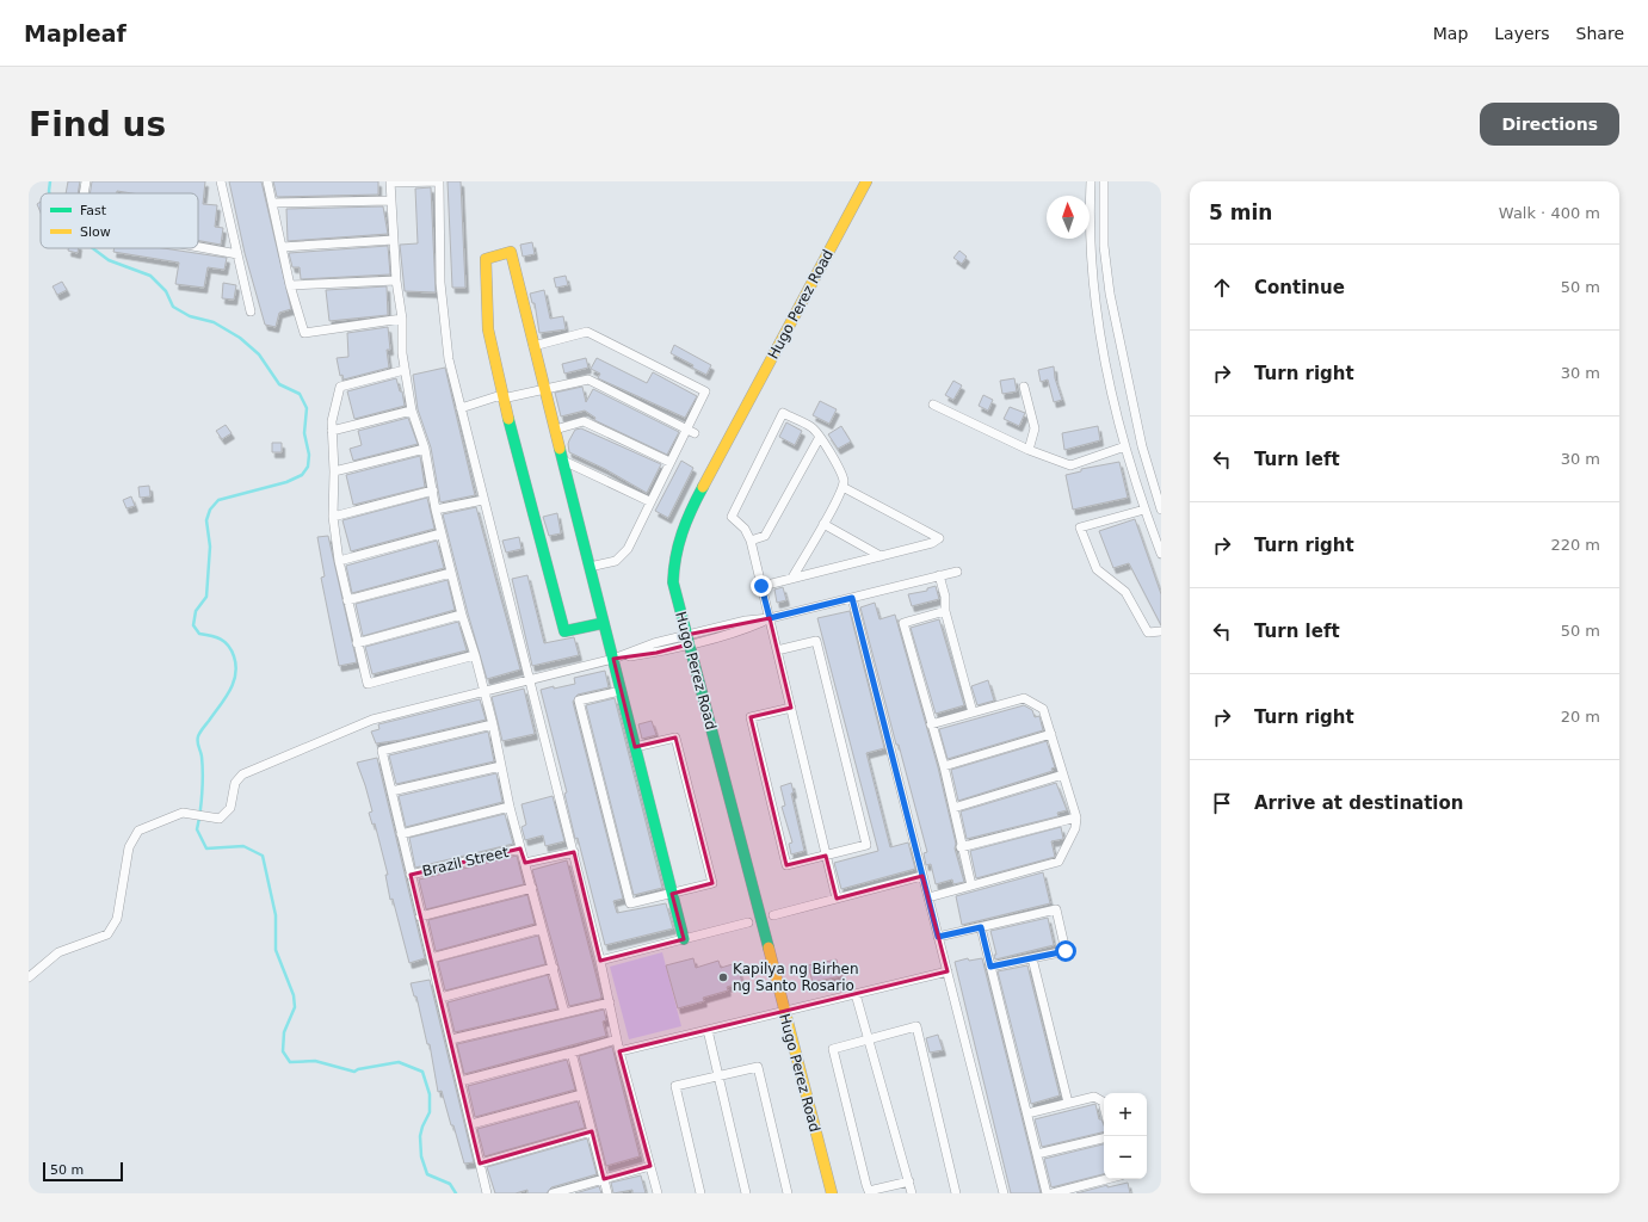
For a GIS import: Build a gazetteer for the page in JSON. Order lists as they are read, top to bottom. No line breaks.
{"streets":{"street":["Hugo Perez Road","Brazil Street"]},"places":["Kapilya ng Birhen ng Santo Rosario"],"legend":["Fast","Slow"],"scale_bar":"50 m","north":"top","page":{"header":"Mapleaf","nav":["Map","Layers","Share"],"buttons":"Directions","title":"Find us","heading":["5 min","Walk · 400 m"],"list":[["Continue","50 m"],["Turn right","30 m"],["Turn left","30 m"],["Turn right","220 m"],["Turn left","50 m"],["Turn right","20 m"],"Arrive at destination"],"map_buttons":["+","−"],"scale":"50 m"}}
